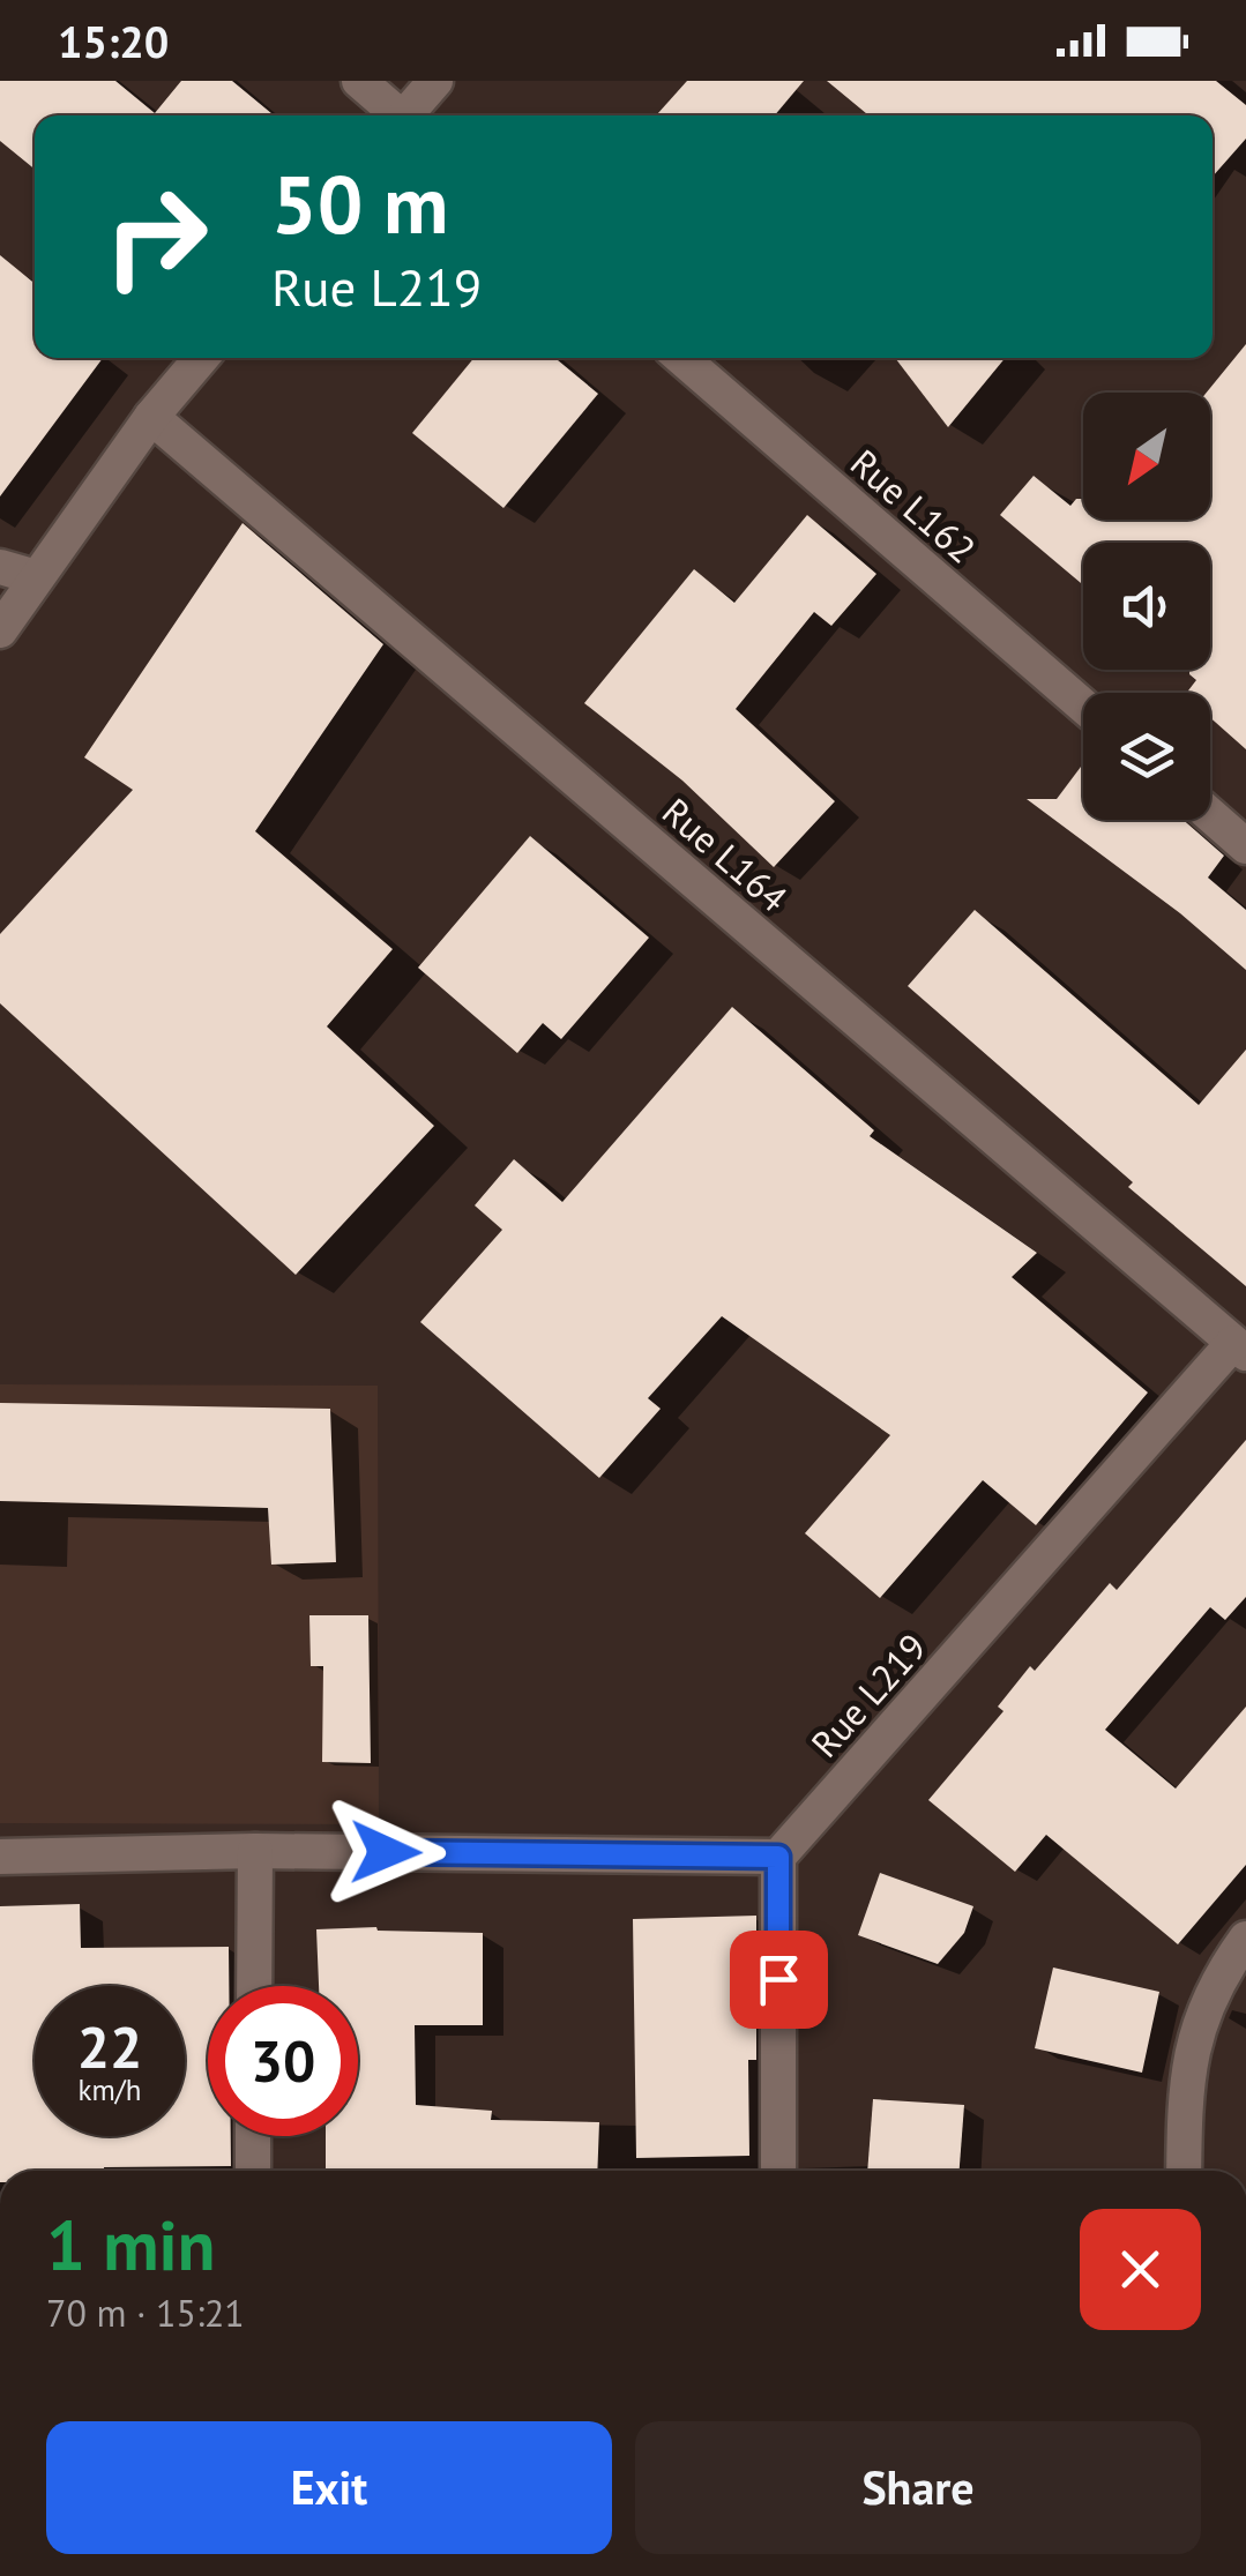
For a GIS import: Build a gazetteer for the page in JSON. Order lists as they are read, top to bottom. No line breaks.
{"streets":{"street":["Rue L162","Rue L164","Rue L219"]},"crossings":[["Rue L164","Rue L219"]],"north":"bottom left","page":{"status":"15:20","turn":["50 m","Rue L219"],"speed":"22 km/h","limit":"30","heading":["1 min","70 m · 15:21"],"buttons":["Exit","Share"]}}
